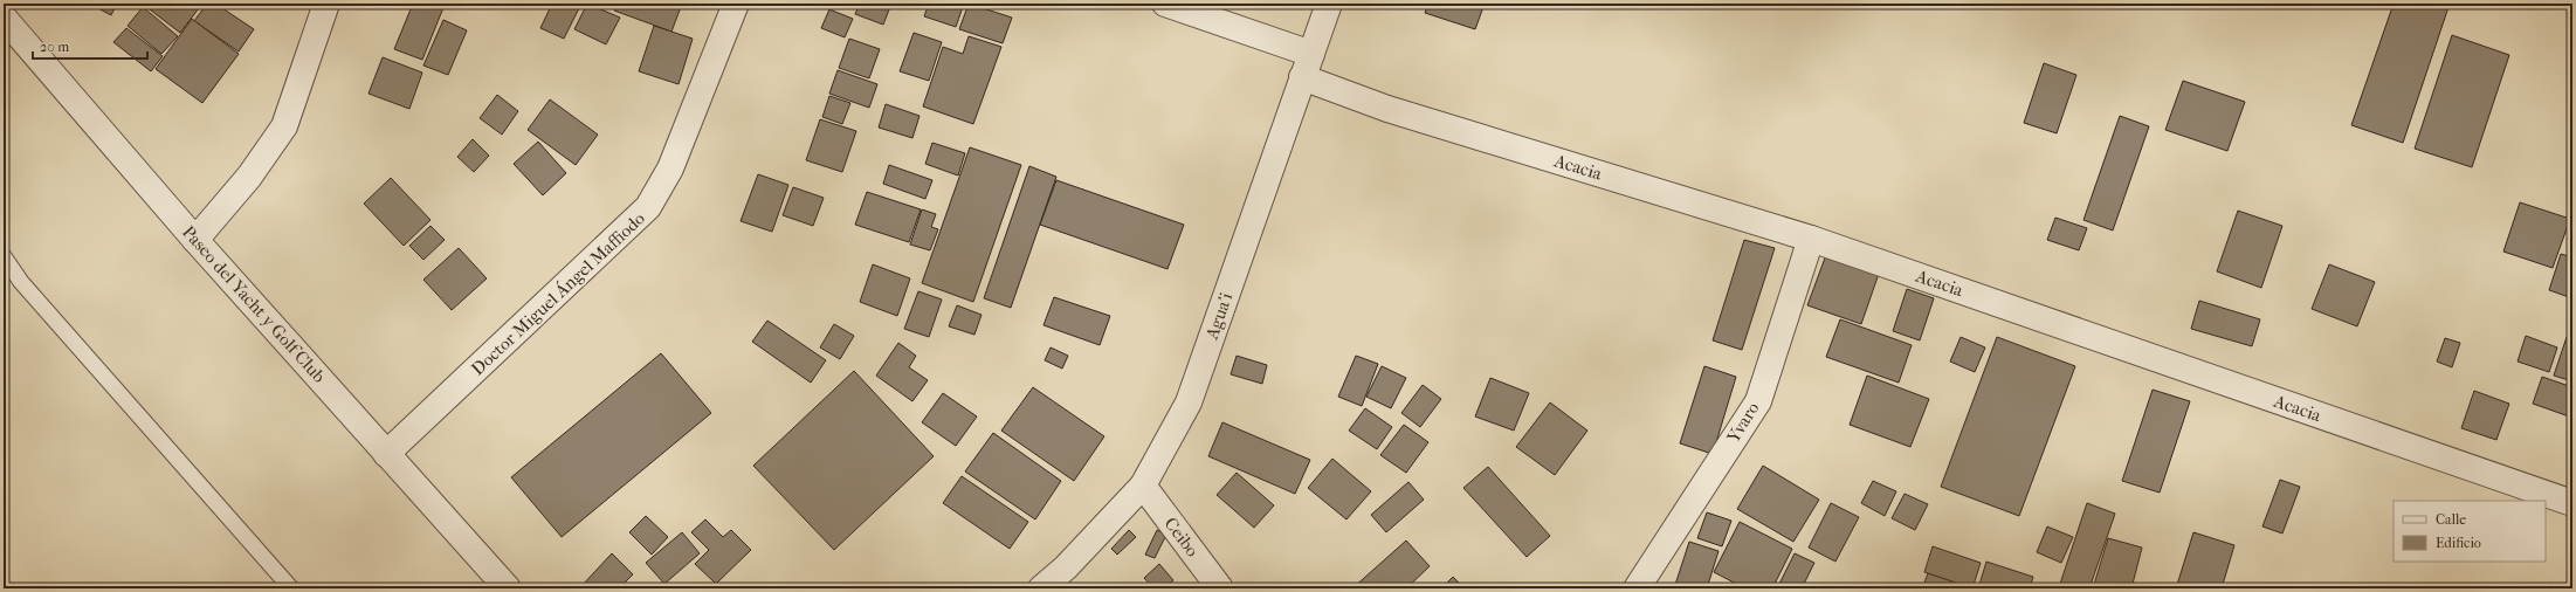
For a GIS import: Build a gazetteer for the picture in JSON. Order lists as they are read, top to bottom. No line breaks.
{"streets":{"street":["Acacia","Doctor Miguel Ángel Maffiodo","Paseo del Yacht y Golf Club","Agua'i","Yvaro","Ceibo"]},"crossings":[["Acacia","Agua'i"],["Acacia","Yvaro"],["Doctor Miguel Ángel Maffiodo","Paseo del Yacht y Golf Club"],["Agua'i","Ceibo"]],"legend":["Calle","Edificio"],"scale_bar":"20 m"}
